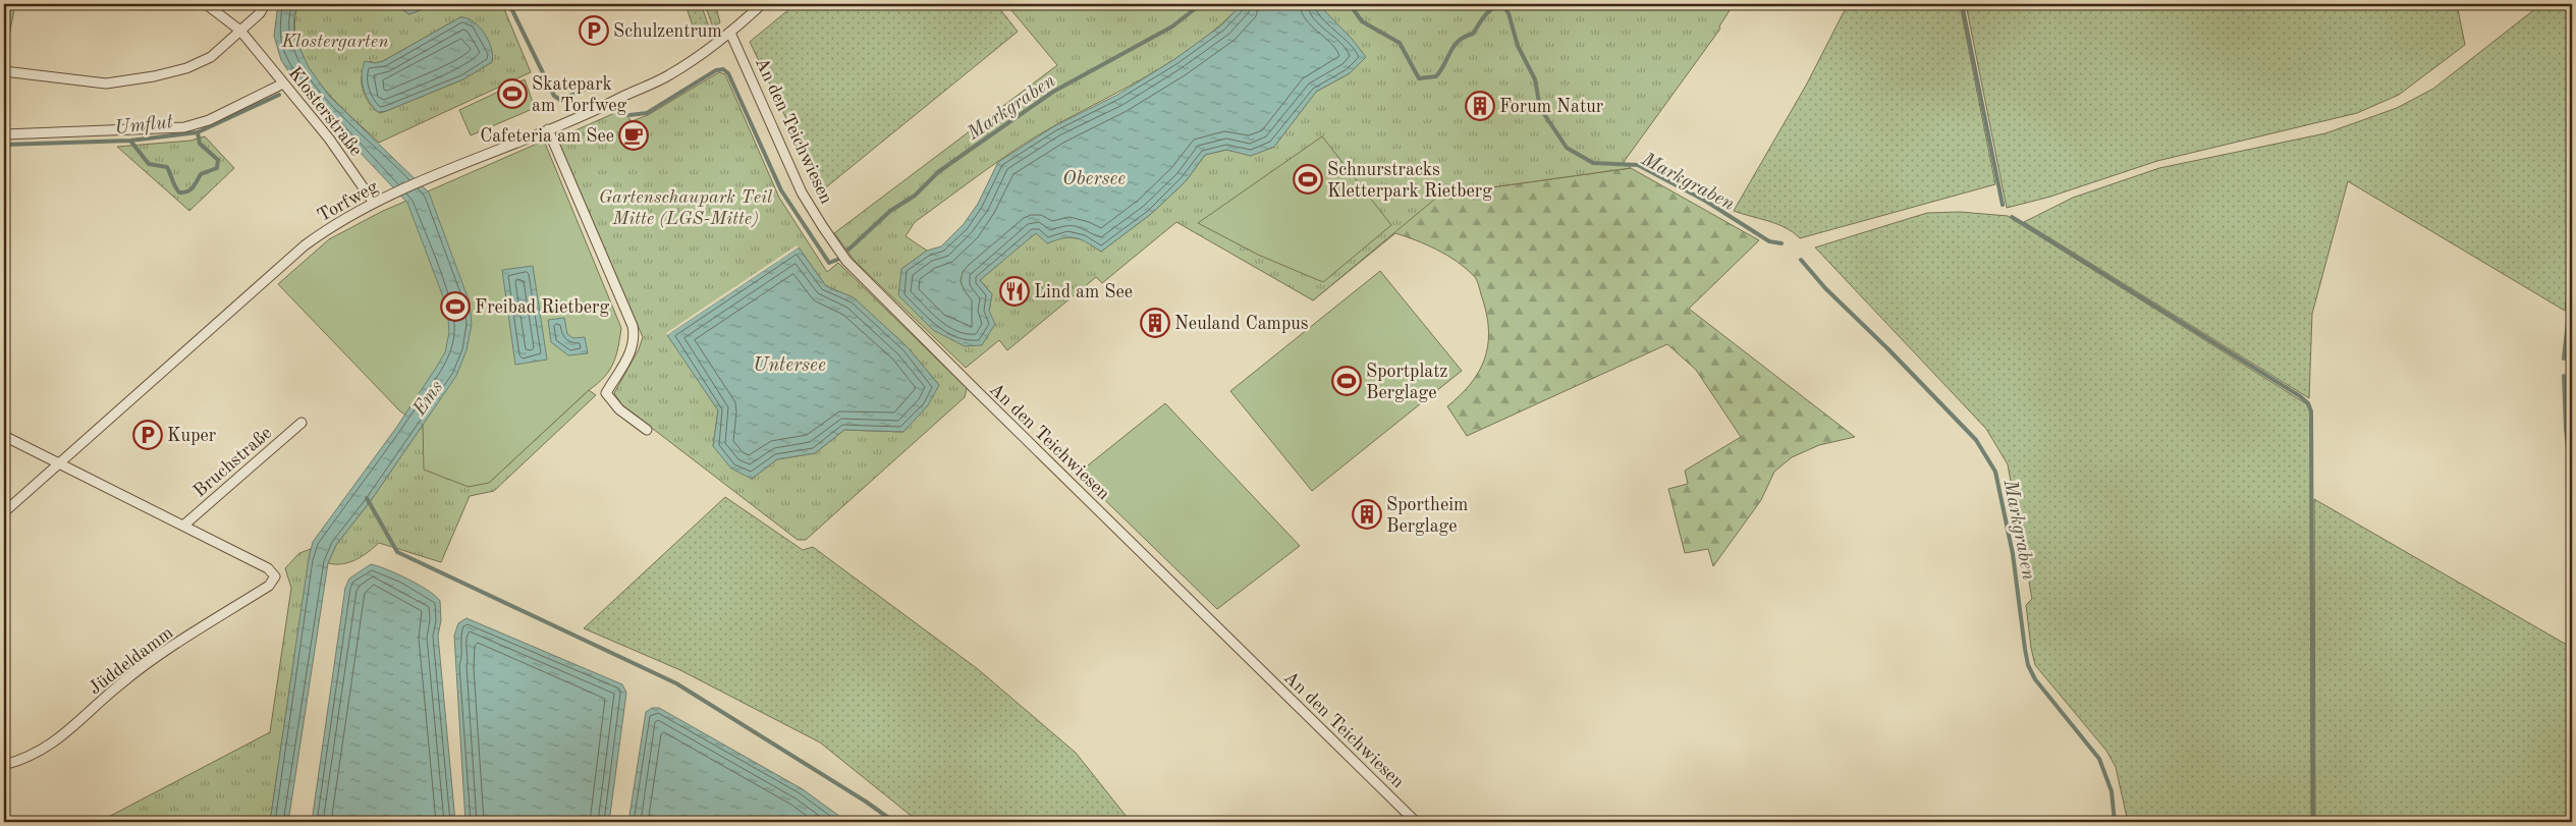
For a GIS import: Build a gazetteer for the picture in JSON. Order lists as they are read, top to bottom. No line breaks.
{"streets":{"street":["Klosterstraße","An den Teichwiesen","Torfweg","Bruchstraße","Jüddeldamm"]},"crossings":[["Klosterstraße","Torfweg"],["An den Teichwiesen","Torfweg"],["Bruchstraße","Jüddeldamm"]],"water":["Markgraben","Umflut","Obersee","Untersee","Ems"],"parks":["Klostergarten","Gartenschaupark Teil Mitte (LGS-Mitte)"],"places":{"parking":["Schulzentrum","Kuper"],"sports":["Skatepark am Torfweg","Schnurstracks Kletterpark Rietberg","Freibad Rietberg","Sportplatz Berglage"],"building":["Forum Natur","Neuland Campus","Sportheim Berglage"],"cafe":["Cafeteria am See"],"restaurant":["Lind am See"]}}
